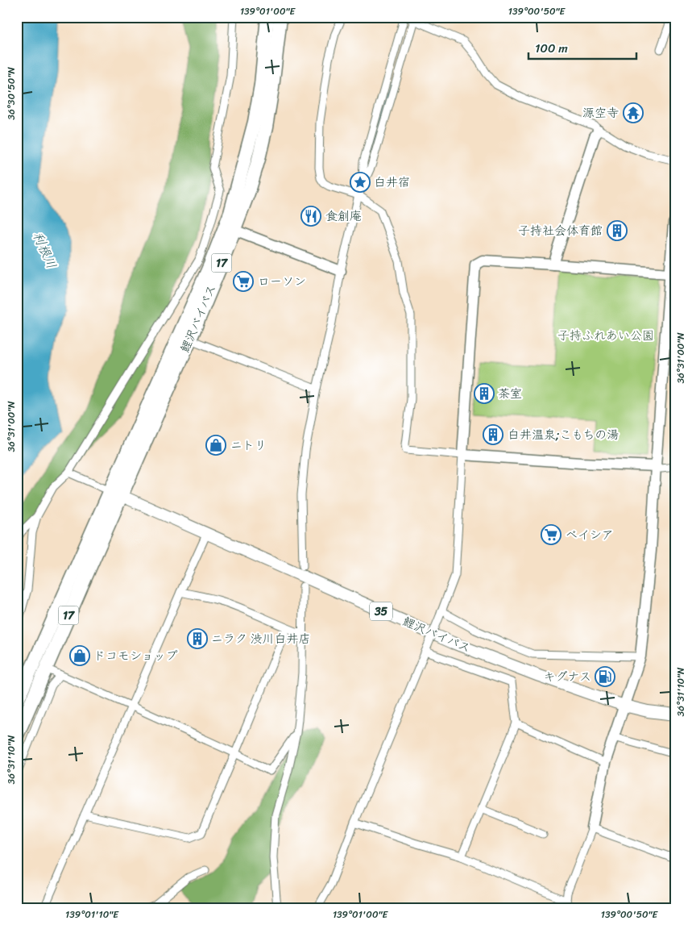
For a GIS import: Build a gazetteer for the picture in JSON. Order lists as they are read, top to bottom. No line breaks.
{"streets":{"highway":["17","鯉沢バイパス"],"main road":["35"]},"water":["利根川"],"parks":["子持ふれあい公園"],"places":{"temple":["源空寺"],"place":["白井宿"],"restaurant":["食創庵"],"building":["子持社会体育館","茶室","白井温泉;こもちの湯","ニラク 渋川白井店"],"supermarket":["ローソン","ベイシア"],"shop":["ニトリ","ドコモショップ"],"fuel station":["キグナス"]},"scale_bar":"100 m","coordinates":["139°01'00\"E","139°00'50\"E","36°30'50\"N","36°31'00\"N","36°31'10\"N","139°01'10\"E"]}
